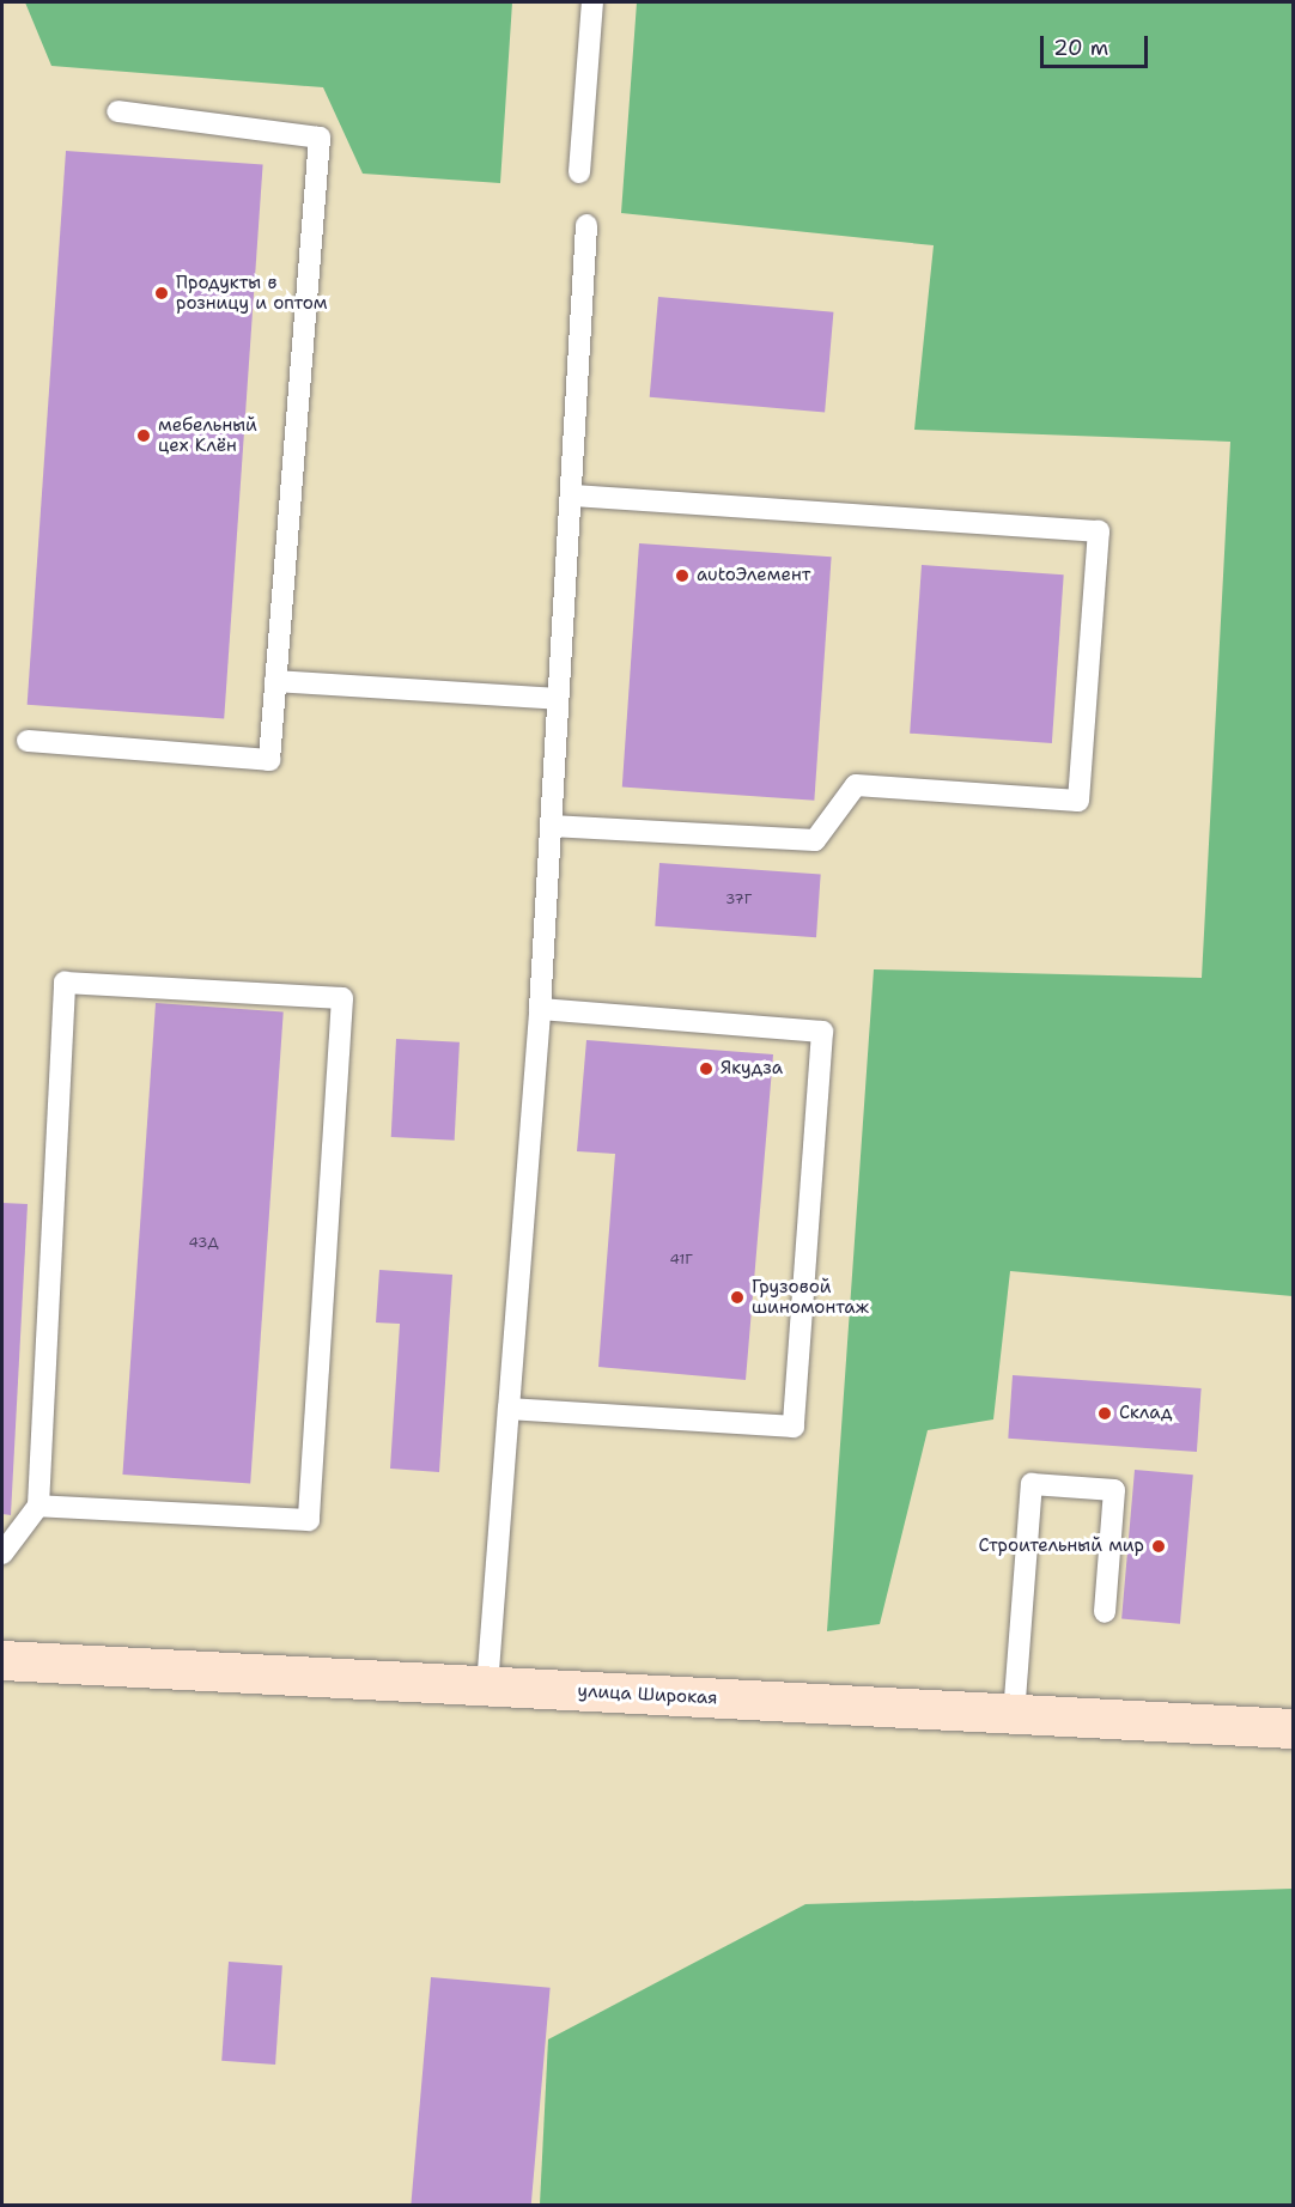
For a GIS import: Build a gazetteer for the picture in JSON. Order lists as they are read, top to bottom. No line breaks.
{"streets":{"street":["улица Широкая"]},"places":["Продукты в розницу и оптом","мебельный цех Клён","autoЭлемент","Якудза","Грузовой шиномонтаж","Склад","Строительный мир"],"house_numbers":["37Г","43Д","41Г"],"scale_bar":"20 m"}
